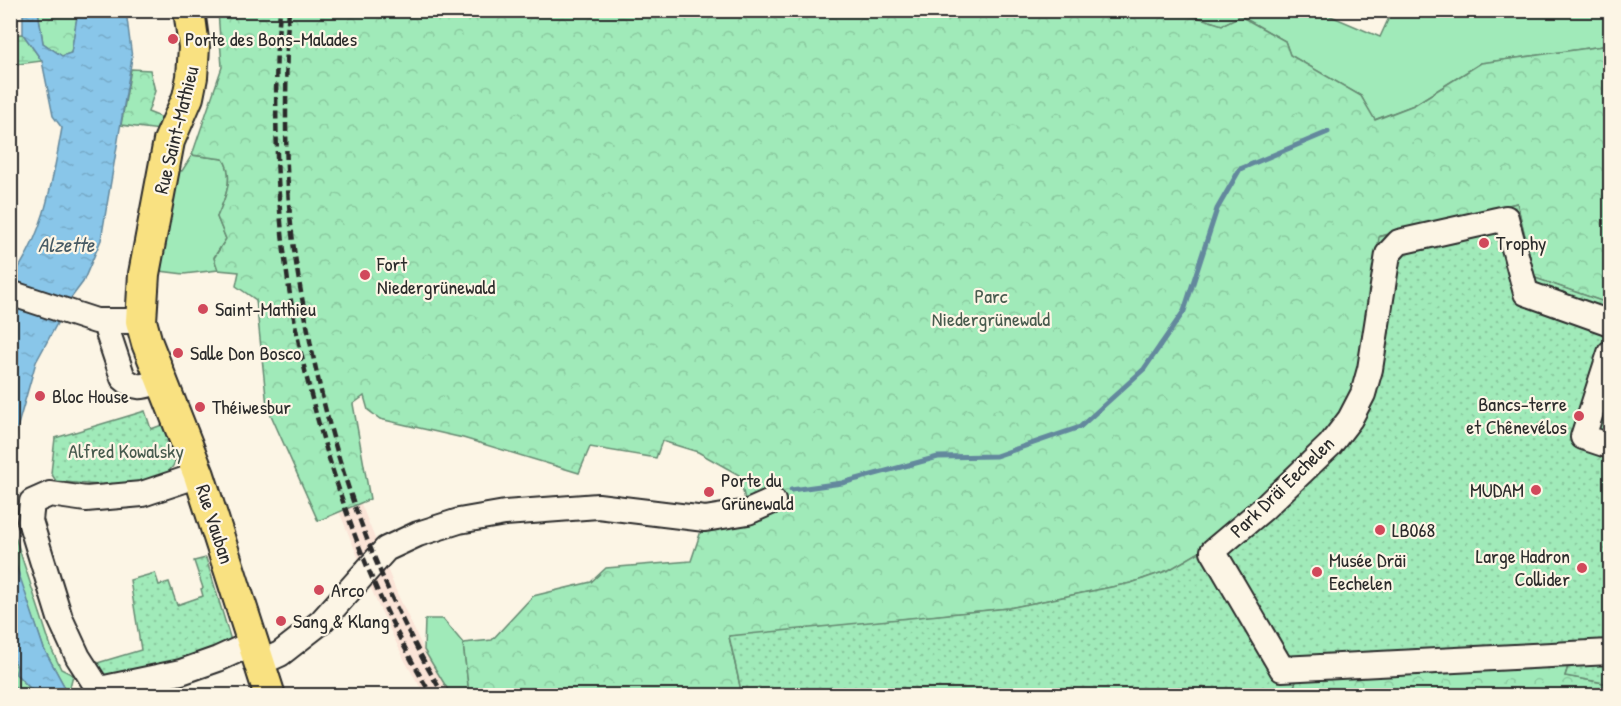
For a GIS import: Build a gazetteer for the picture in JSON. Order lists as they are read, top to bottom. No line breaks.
{"streets":{"main road":["Rue Saint-Mathieu","Rue Vauban"],"street":["Park Dräi Eechelen"]},"crossings":[["Rue Saint-Mathieu","Rue Vauban"]],"water":["Alzette"],"parks":["Parc Niedergrünewald","Alfred Kowalsky"],"places":["Porte des Bons-Malades","Trophy","Fort Niedergrünewald","Saint-Mathieu","Salle Don Bosco","Bloc House","Théiwesbur","Bancs-terre et Chênevélos","MUDAM","Porte du Grünewald","LB068","Large Hadron Collider","Musée Dräi Eechelen","Arco","Sang & Klang"]}
